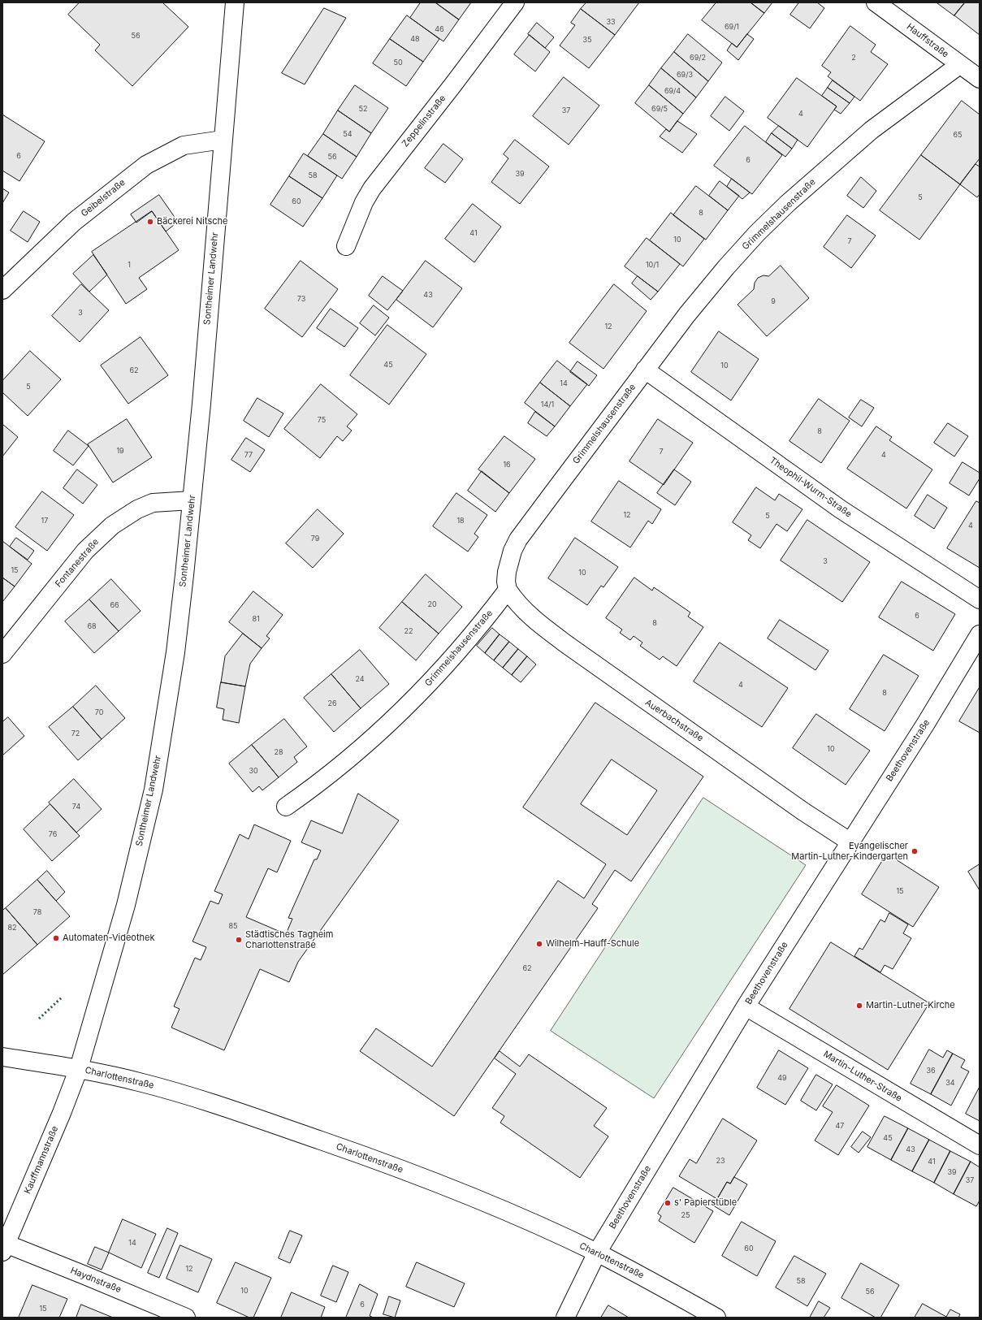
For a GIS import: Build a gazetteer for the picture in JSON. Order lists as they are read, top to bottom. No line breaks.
{"streets":{"street":["Hauffstraße","Zeppelinstraße","Geibelstraße","Grimmelshausenstraße","Sontheimer Landwehr","Theophil-Wurm-Straße","Fontanestraße","Auerbachstraße","Beethovenstraße","Martin-Luther-Straße","Charlottenstraße","Kauffmannstraße","Haydnstraße"]},"crossings":[["Hauffstraße","Grimmelshausenstraße"],["Geibelstraße","Sontheimer Landwehr"],["Grimmelshausenstraße","Theophil-Wurm-Straße"],["Grimmelshausenstraße","Auerbachstraße"],["Sontheimer Landwehr","Fontanestraße"],["Sontheimer Landwehr","Charlottenstraße"],["Sontheimer Landwehr","Kauffmannstraße"],["Auerbachstraße","Beethovenstraße"],["Beethovenstraße","Martin-Luther-Straße"],["Beethovenstraße","Charlottenstraße"],["Charlottenstraße","Kauffmannstraße"],["Kauffmannstraße","Haydnstraße"]],"places":["Bäckerei Nitsche","Evangelischer Martin-Luther-Kindergarten","Automaten-Videothek","Städtisches Tagheim Charlottenstraße","Wilhelm-Hauff-Schule","Martin-Luther-Kirche","s' Papierstüble"],"house_numbers":["33","69/1","46","56","48","35","69/2","2","50","69/3","69/4","52","69/5","37","4","54","65","6","56","6","39","58","5","60","8","41","10","7","1","10/1","43","73","9","3","12","45","10","62","14","5","14/1","75","8","19","7","77","4","16","12","5","17","18","4","79","3","15","10","20","66","6","81","8","68","22","24","4","8","26","70","72","10","28","30","74","76","15","78","85","82","62","36","49","34","47","45","43","23","41","39","37","25","14","60","12","58","10","56","6","15"]}
